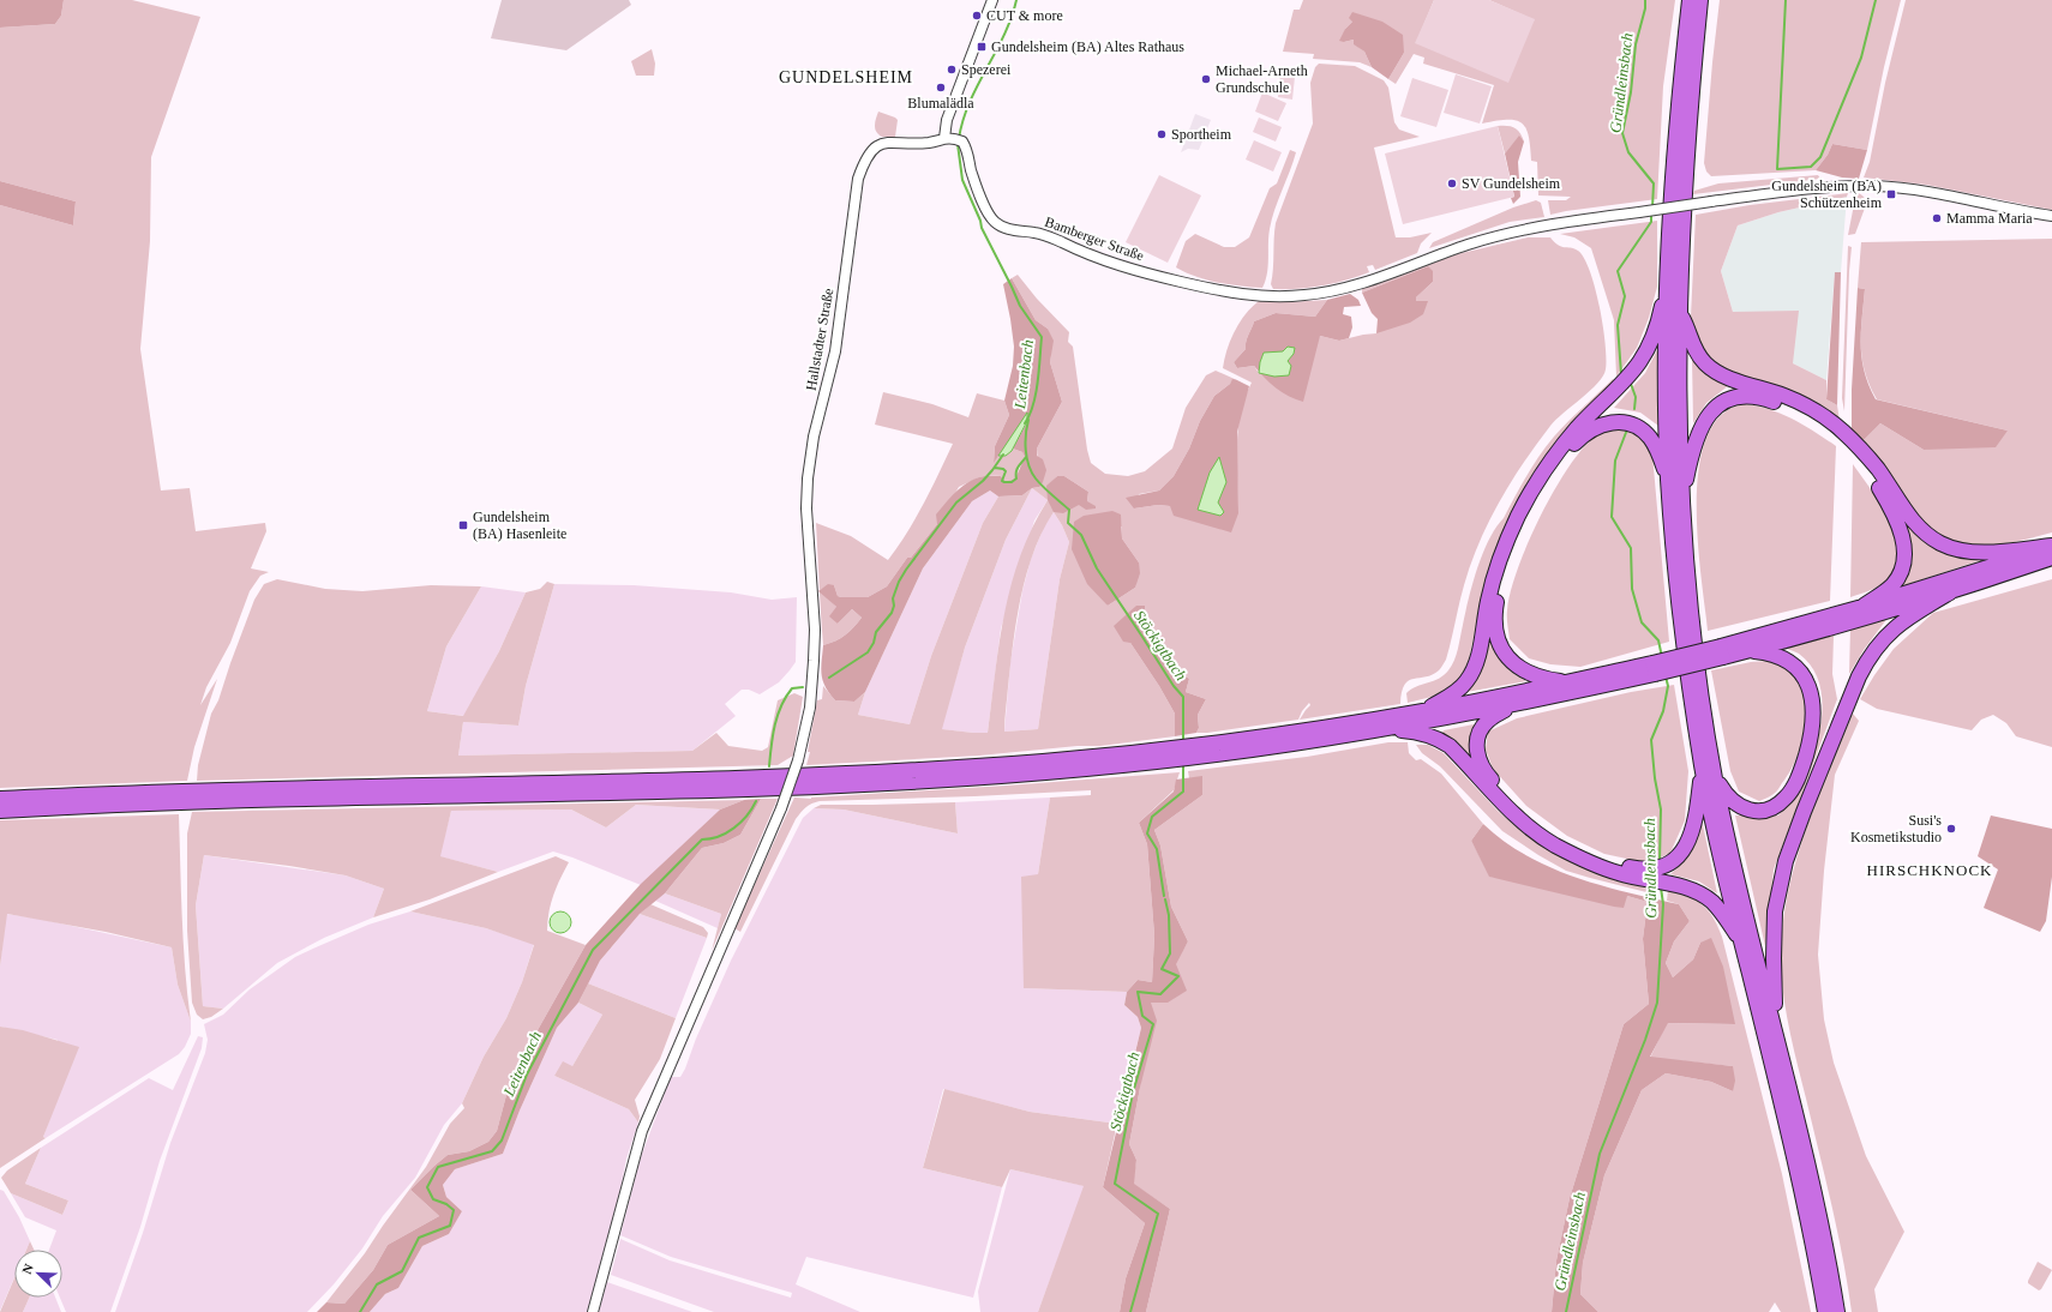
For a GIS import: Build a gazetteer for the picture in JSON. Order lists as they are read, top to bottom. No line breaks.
{"streets":{"street":["Bamberger Straße","Hallstadter Straße"]},"crossings":[["Bamberger Straße","Hallstadter Straße"]],"districts":["GUNDELSHEIM","HIRSCHKNOCK"],"water":["Gründleinsbach","Leitenbach","Stöckigtbach"],"places":{"other":["CUT & more","Spezerei","Michael-Arneth Grundschule","Blumalädla","Sportheim","SV Gundelsheim","Mamma Maria","Susi's Kosmetikstudio"],"transit":["Gundelsheim (BA) Altes Rathaus","Gundelsheim (BA) Schützenheim","Gundelsheim (BA) Hasenleite"]},"north":"top left"}
